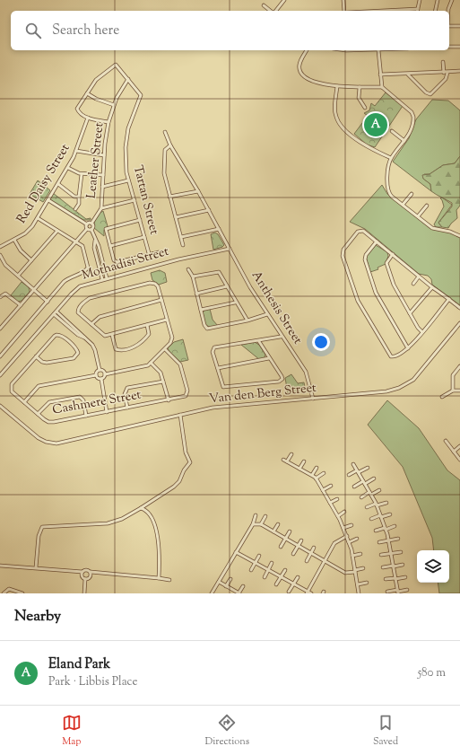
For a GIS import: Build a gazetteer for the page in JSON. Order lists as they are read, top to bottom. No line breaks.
{"streets":{"street":["Leather Street","Red Daisy Street","Tartan Street","Mothadisi Street","Anthesis Street","Van den Berg Street","Cashmere Street"]},"crossings":[["Leather Street","Tartan Street"],["Red Daisy Street","Tartan Street"],["Mothadisi Street","Anthesis Street"],["Anthesis Street","Van den Berg Street"]],"page":{"search":"Search here","pins":"A","heading":"Nearby","list":[{"mark":"A","name":"Eland Park","note":"Park · Libbis Place","value":"580 m"}],"nav":["Map","Directions","Saved"]}}
